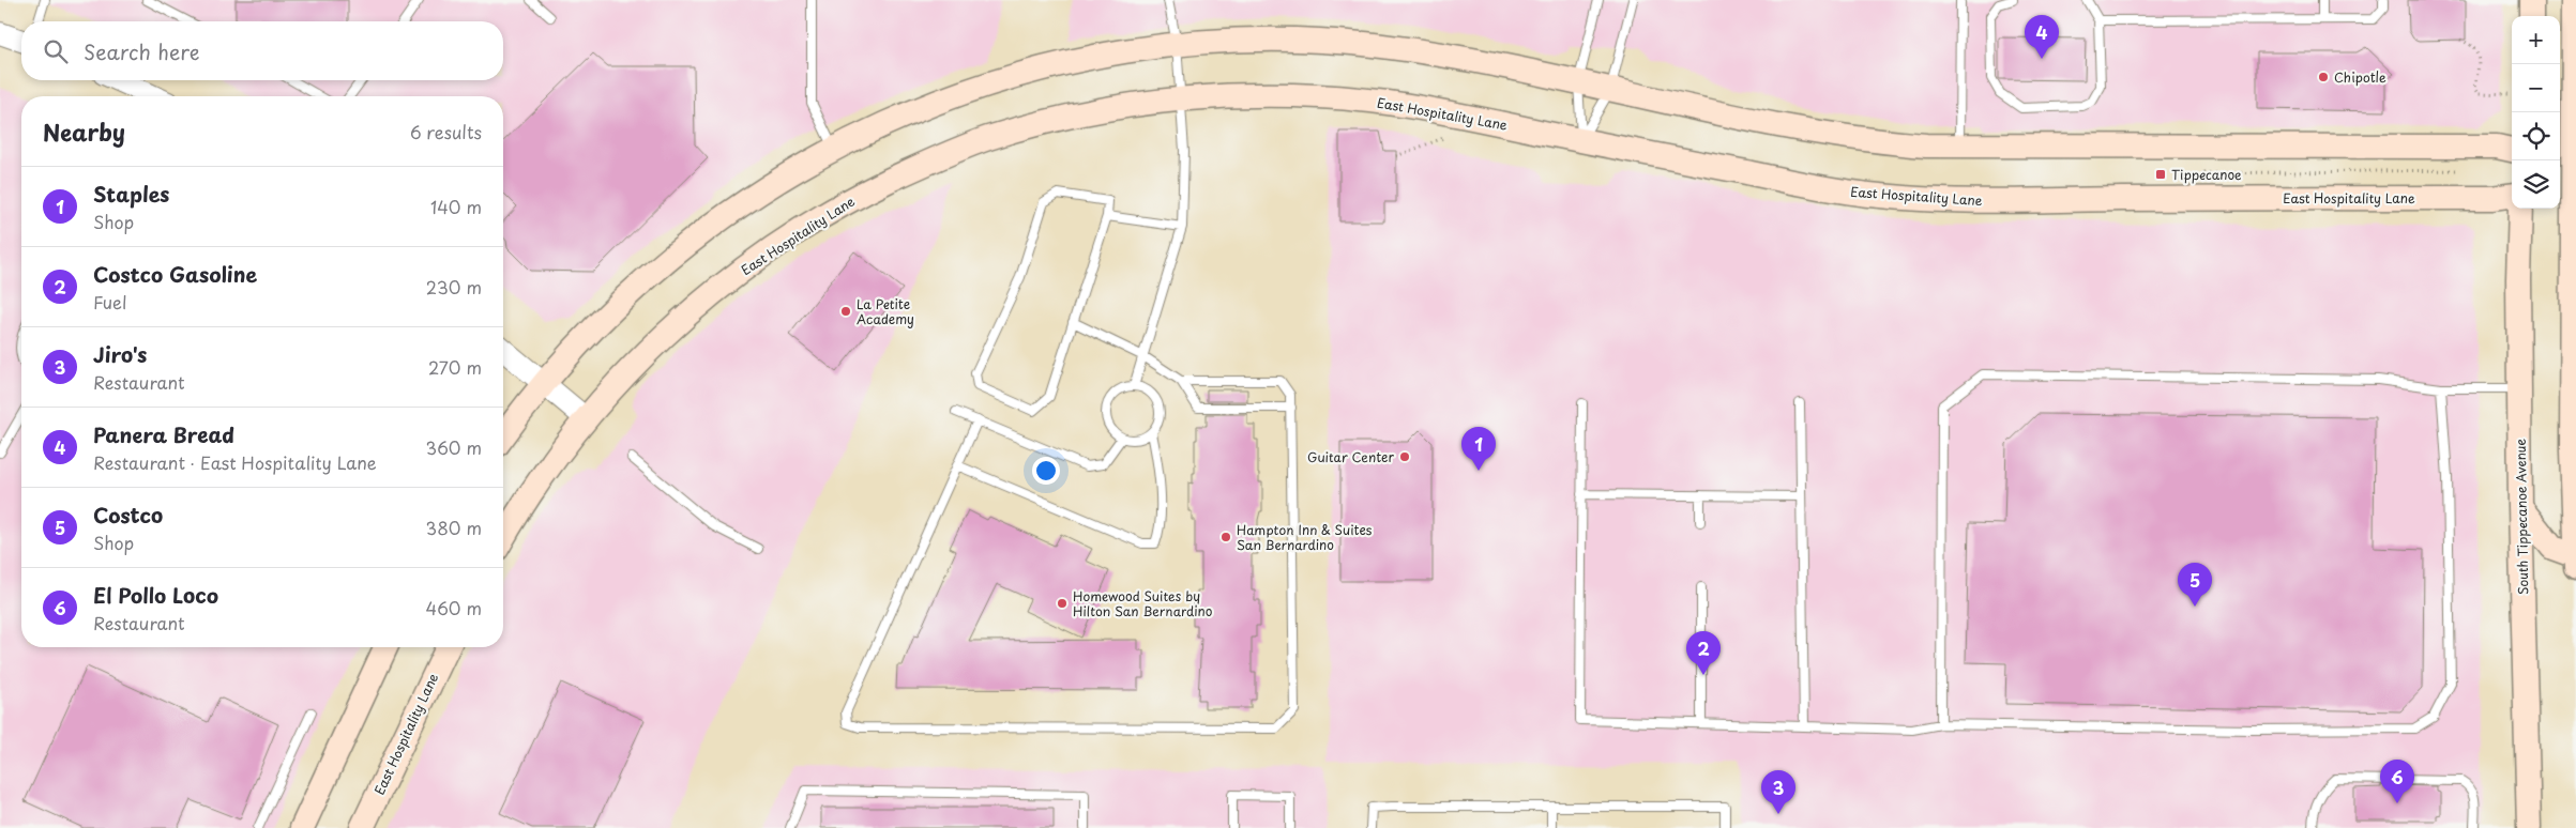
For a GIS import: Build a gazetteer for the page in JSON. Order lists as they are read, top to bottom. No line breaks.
{"streets":{"main road":["East Hospitality Lane","South Tippecanoe Avenue"]},"places":{"other":["Chipotle","La Petite Academy","Guitar Center","Hampton Inn & Suites San Bernardino","Homewood Suites by Hilton San Bernardino"],"transit":["Tippecanoe"]},"page":{"pins":["4","1","5","2","6","3"],"map_buttons":["+","−"],"search":"Search here","heading":["Nearby","6 results"],"list":[{"mark":"1","name":"Staples","note":"Shop","value":"140 m"},{"mark":"2","name":"Costco Gasoline","note":"Fuel","value":"230 m"},{"mark":"3","name":"Jiro's","note":"Restaurant","value":"270 m"},{"mark":"4","name":"Panera Bread","note":"Restaurant · East Hospitality Lane","value":"360 m"},{"mark":"5","name":"Costco","note":"Shop","value":"380 m"},{"mark":"6","name":"El Pollo Loco","note":"Restaurant","value":"460 m"}]}}
